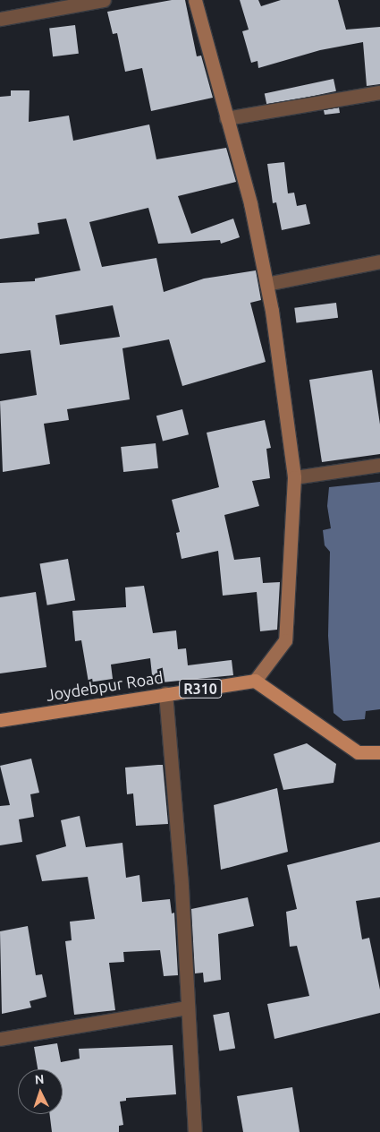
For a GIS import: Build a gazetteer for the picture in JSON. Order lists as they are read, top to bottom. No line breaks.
{"streets":{"main road":["Joydebpur Road","R310"]},"north":"top"}
